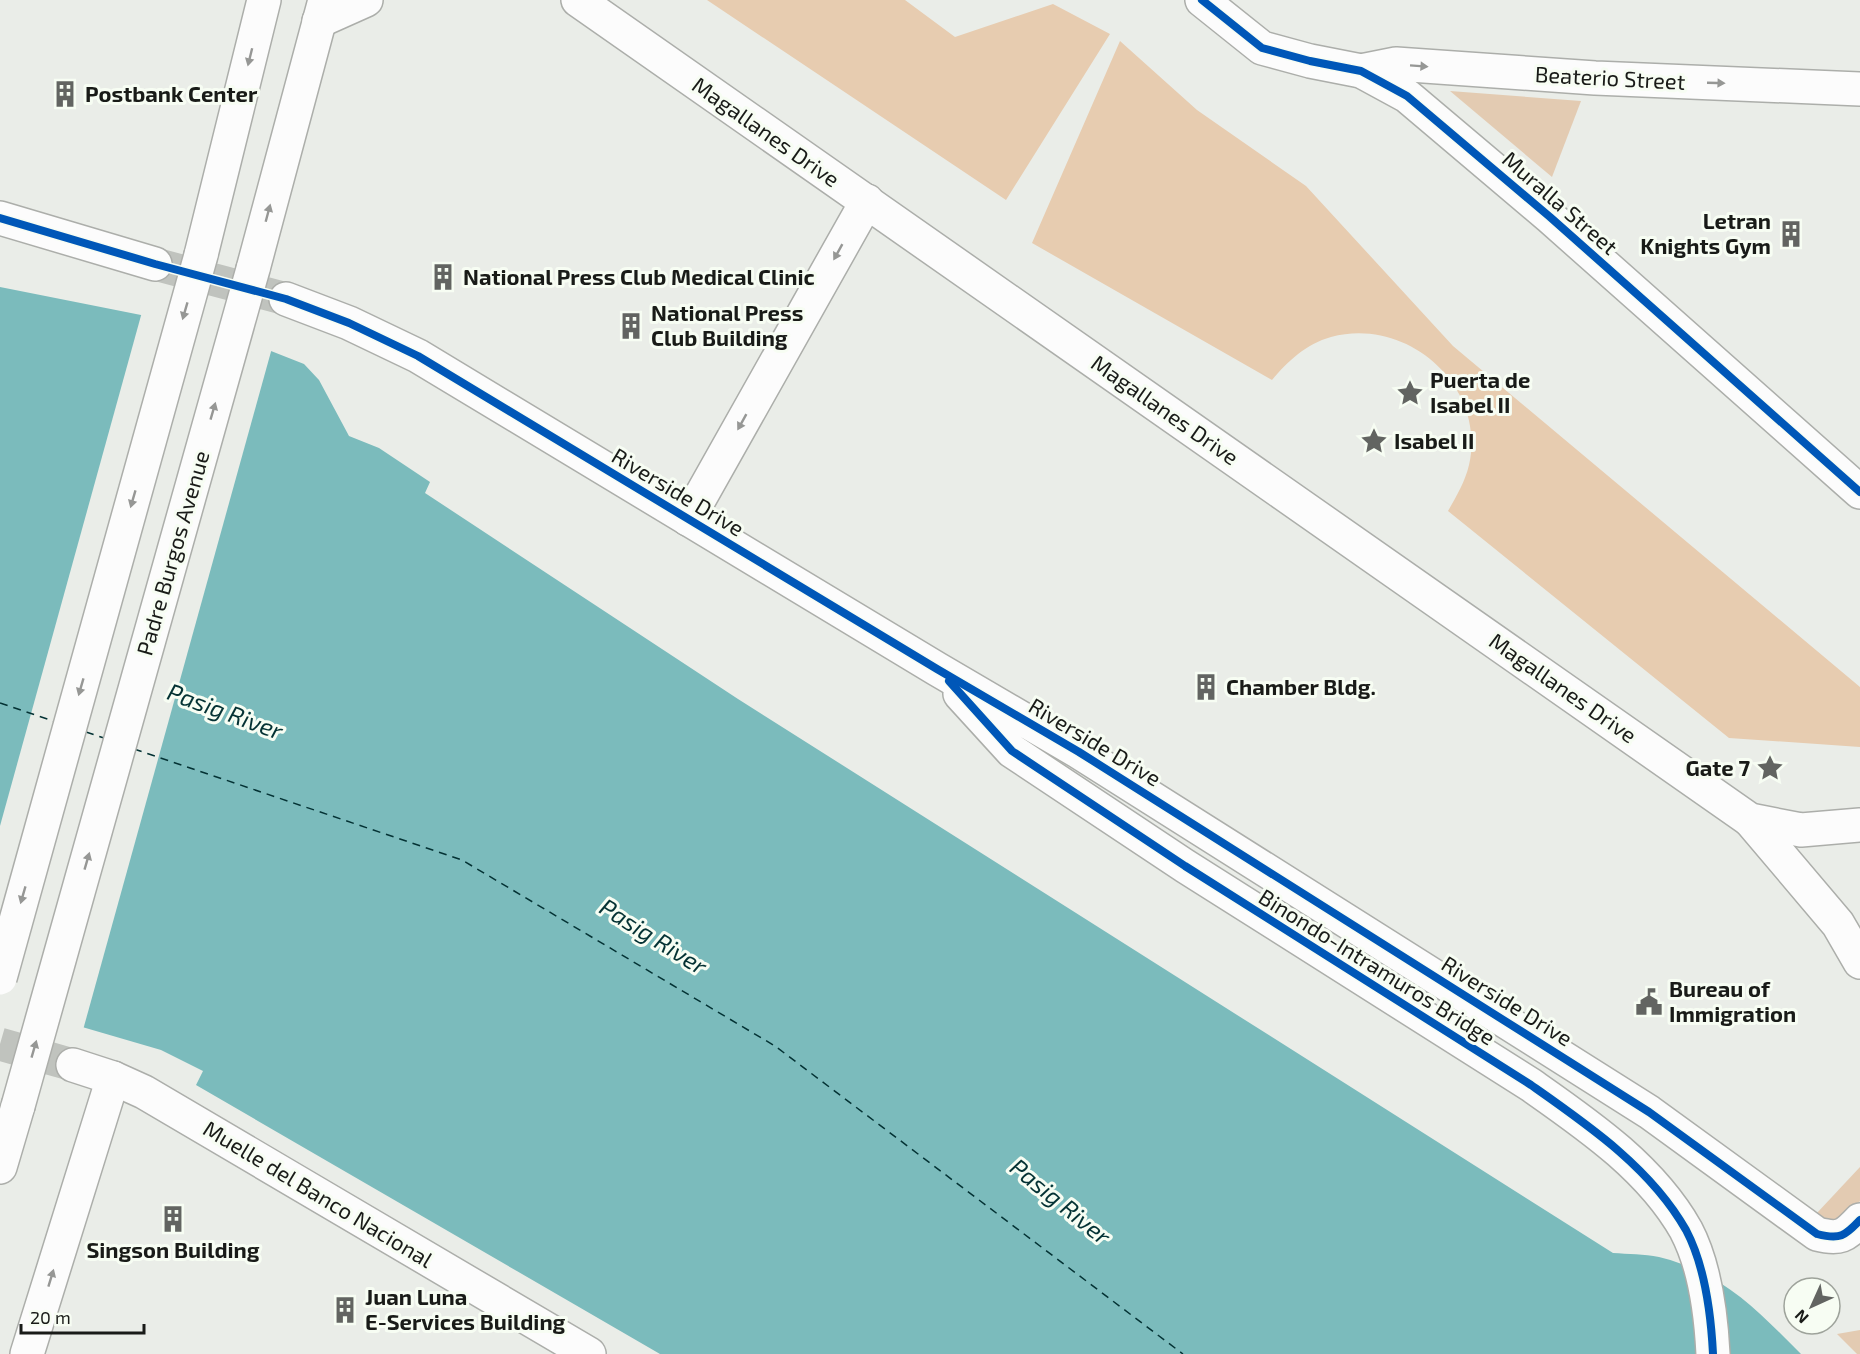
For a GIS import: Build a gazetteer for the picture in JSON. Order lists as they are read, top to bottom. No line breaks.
{"streets":{"street":["Beaterio Street","Magallanes Drive","Muralla Street","Riverside Drive","Padre Burgos Avenue","Binondo-Intramuros Bridge","Muelle del Banco Nacional"]},"crossings":[["Beaterio Street","Muralla Street"],["Riverside Drive","Binondo-Intramuros Bridge"]],"one_way":["Beaterio Street"],"water":["Pasig River"],"places":{"building":["Postbank Center","Letran Knights Gym","National Press Club Medical Clinic","National Press Club Building","Chamber Bldg.","Singson Building","Juan Luna E-Services Building"],"place":["Puerta de Isabel II","Isabel II","Gate 7"],"public building":["Bureau of Immigration"]},"scale_bar":"20 m","north":"bottom left"}
